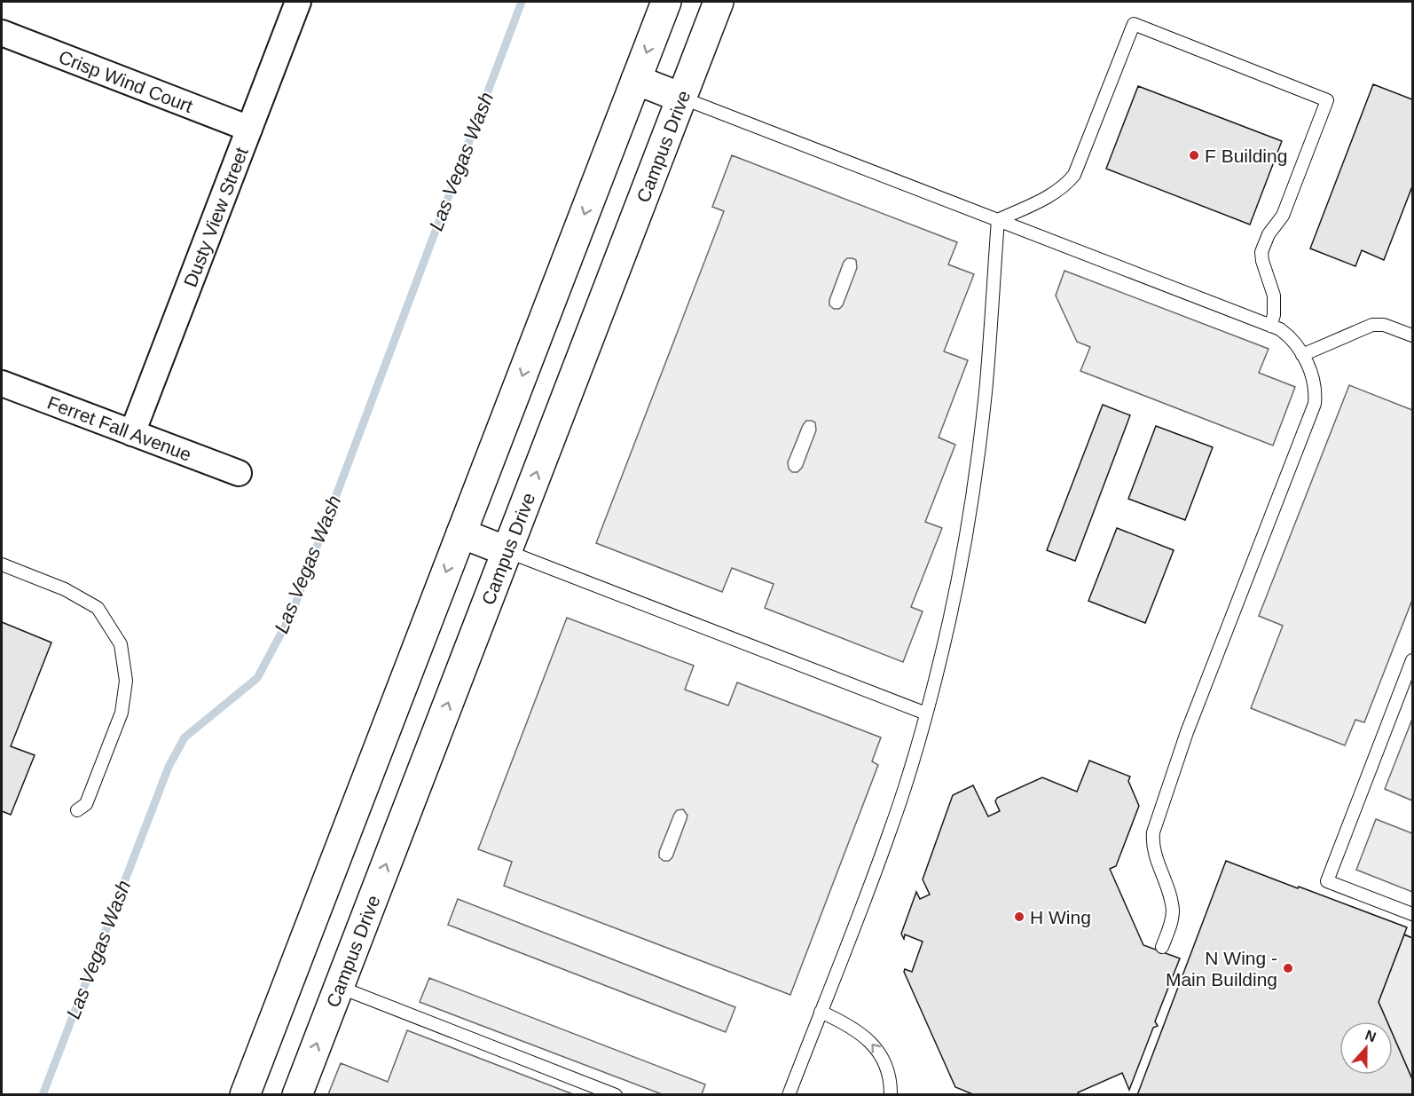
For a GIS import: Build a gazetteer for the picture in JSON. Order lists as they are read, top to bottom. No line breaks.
{"streets":{"street":["Crisp Wind Court","Campus Drive","Dusty View Street","Ferret Fall Avenue"]},"crossings":[["Crisp Wind Court","Dusty View Street"],["Dusty View Street","Ferret Fall Avenue"]],"water":["Las Vegas Wash"],"places":["F Building","H Wing","N Wing - Main Building"],"north":"top"}
